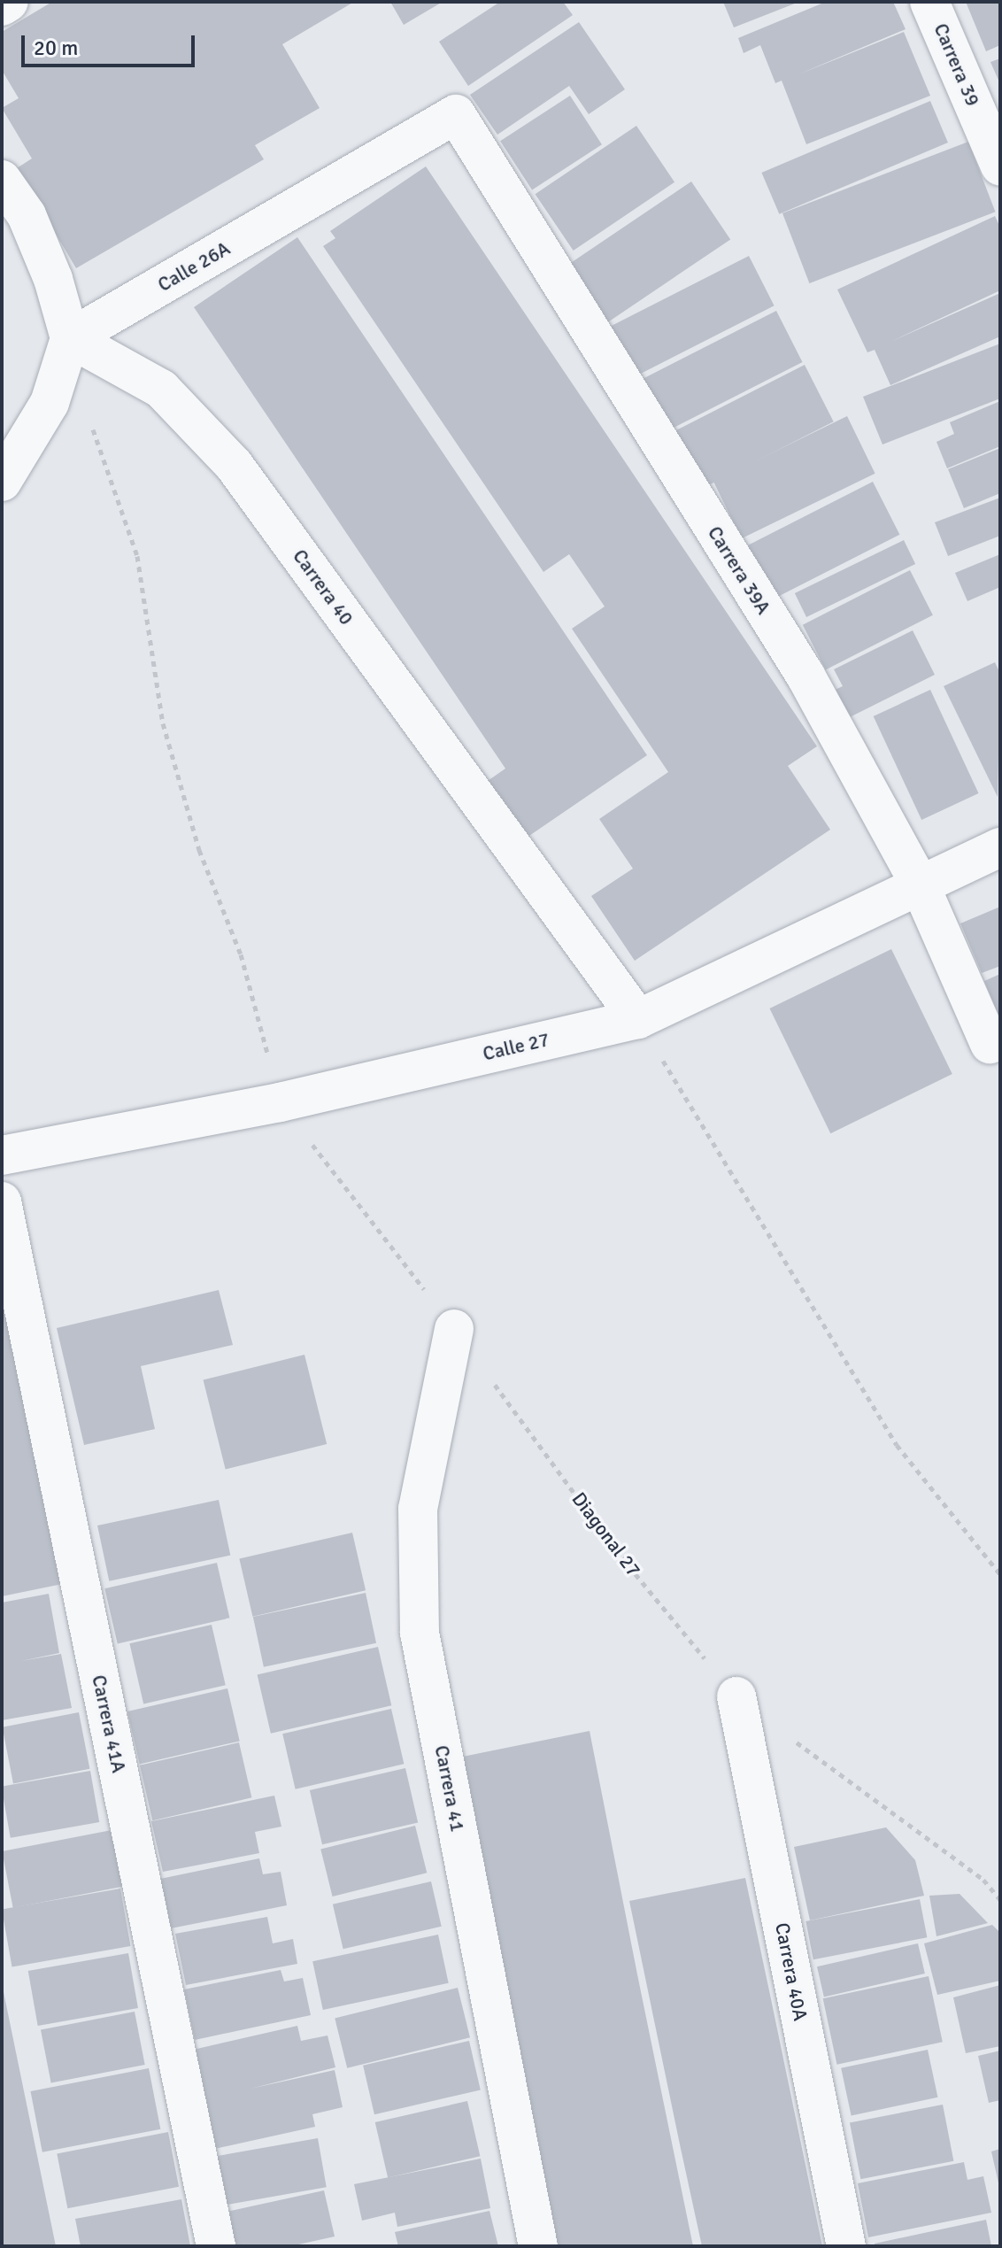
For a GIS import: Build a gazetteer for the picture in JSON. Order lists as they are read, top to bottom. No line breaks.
{"streets":{"street":["Carrera 39","Calle 26A","Carrera 39A","Carrera 40","Calle 27","Carrera 41A","Carrera 41","Carrera 40A"],"path":["Diagonal 27"]},"crossings":[["Calle 26A","Carrera 39A"],["Calle 26A","Carrera 40"],["Carrera 39A","Calle 27"],["Carrera 40","Calle 27"],["Calle 27","Diagonal 27"],["Diagonal 27","Carrera 41"],["Diagonal 27","Carrera 40A"]],"scale_bar":"20 m"}
